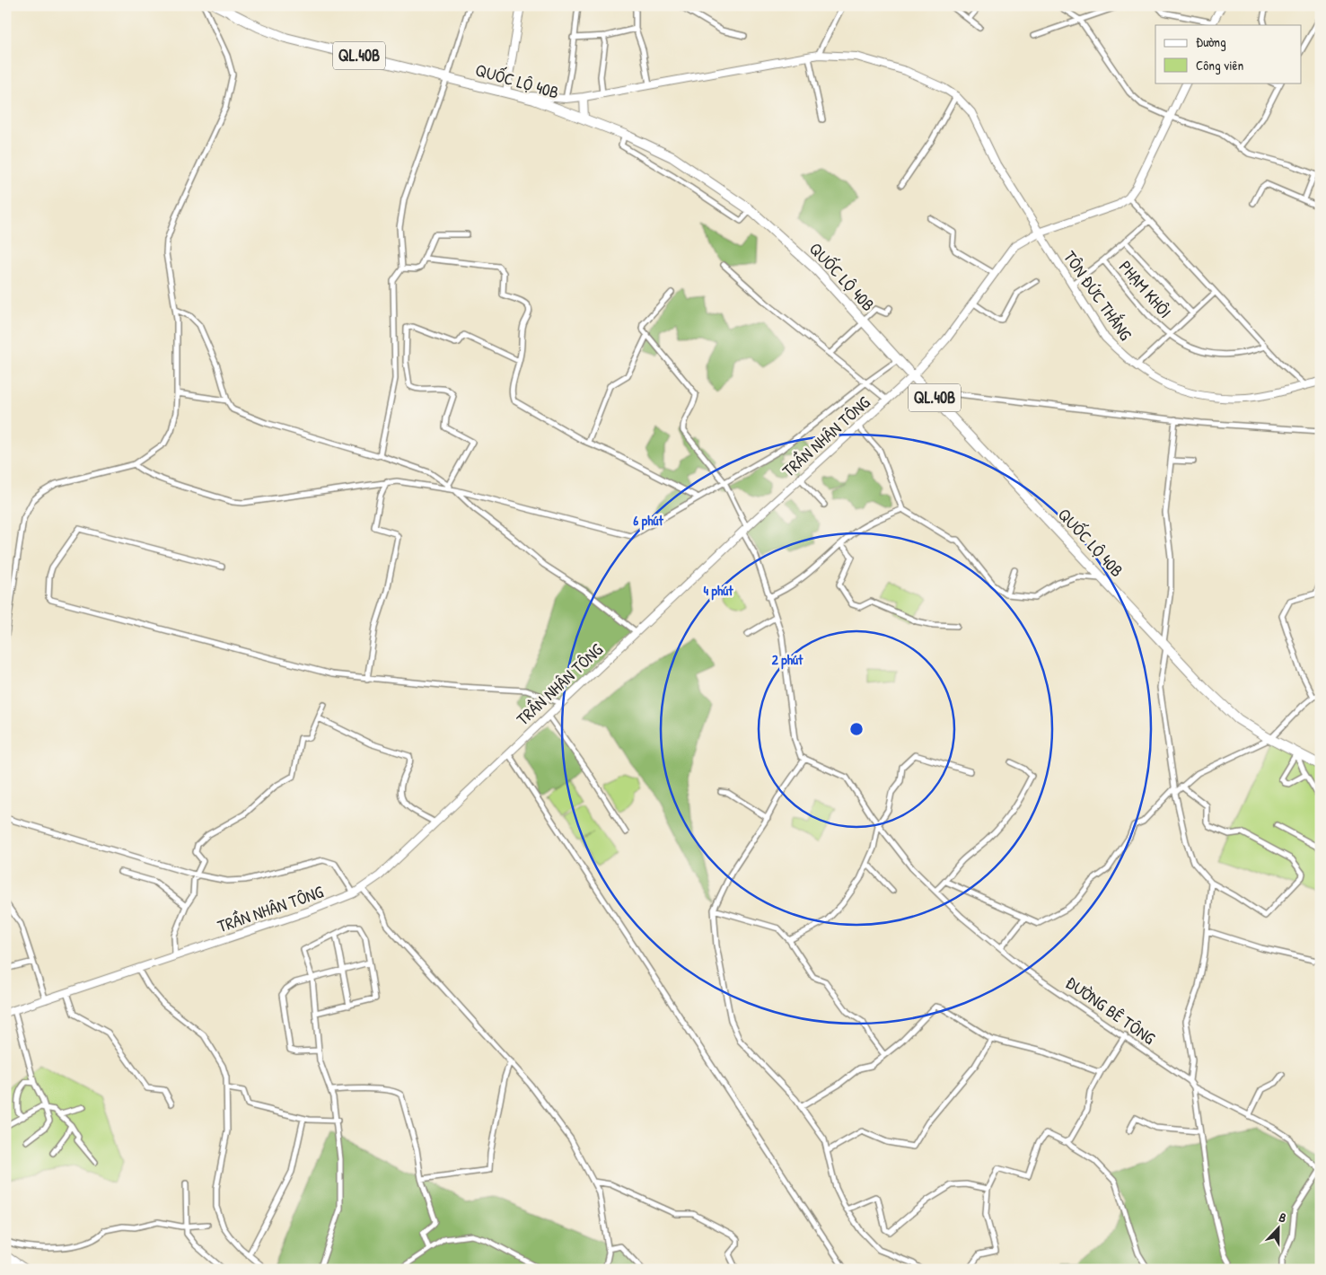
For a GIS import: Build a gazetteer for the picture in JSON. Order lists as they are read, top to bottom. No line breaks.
{"streets":{"highway":["QL.40B","QUỐC LỘ 40B"],"street":["PHẠM KHÔI","TÔN ĐỨC THẮNG","TRẦN NHÂN TÔNG","ĐƯỜNG BÊ TÔNG"]},"crossings":[["QUỐC LỘ 40B","TÔN ĐỨC THẮNG"],["QUỐC LỘ 40B","TRẦN NHÂN TÔNG"],["TÔN ĐỨC THẮNG","TRẦN NHÂN TÔNG"]],"legend":["Đường","Công viên"],"north":"top","rings":["6 phút","4 phút","2 phút"]}
